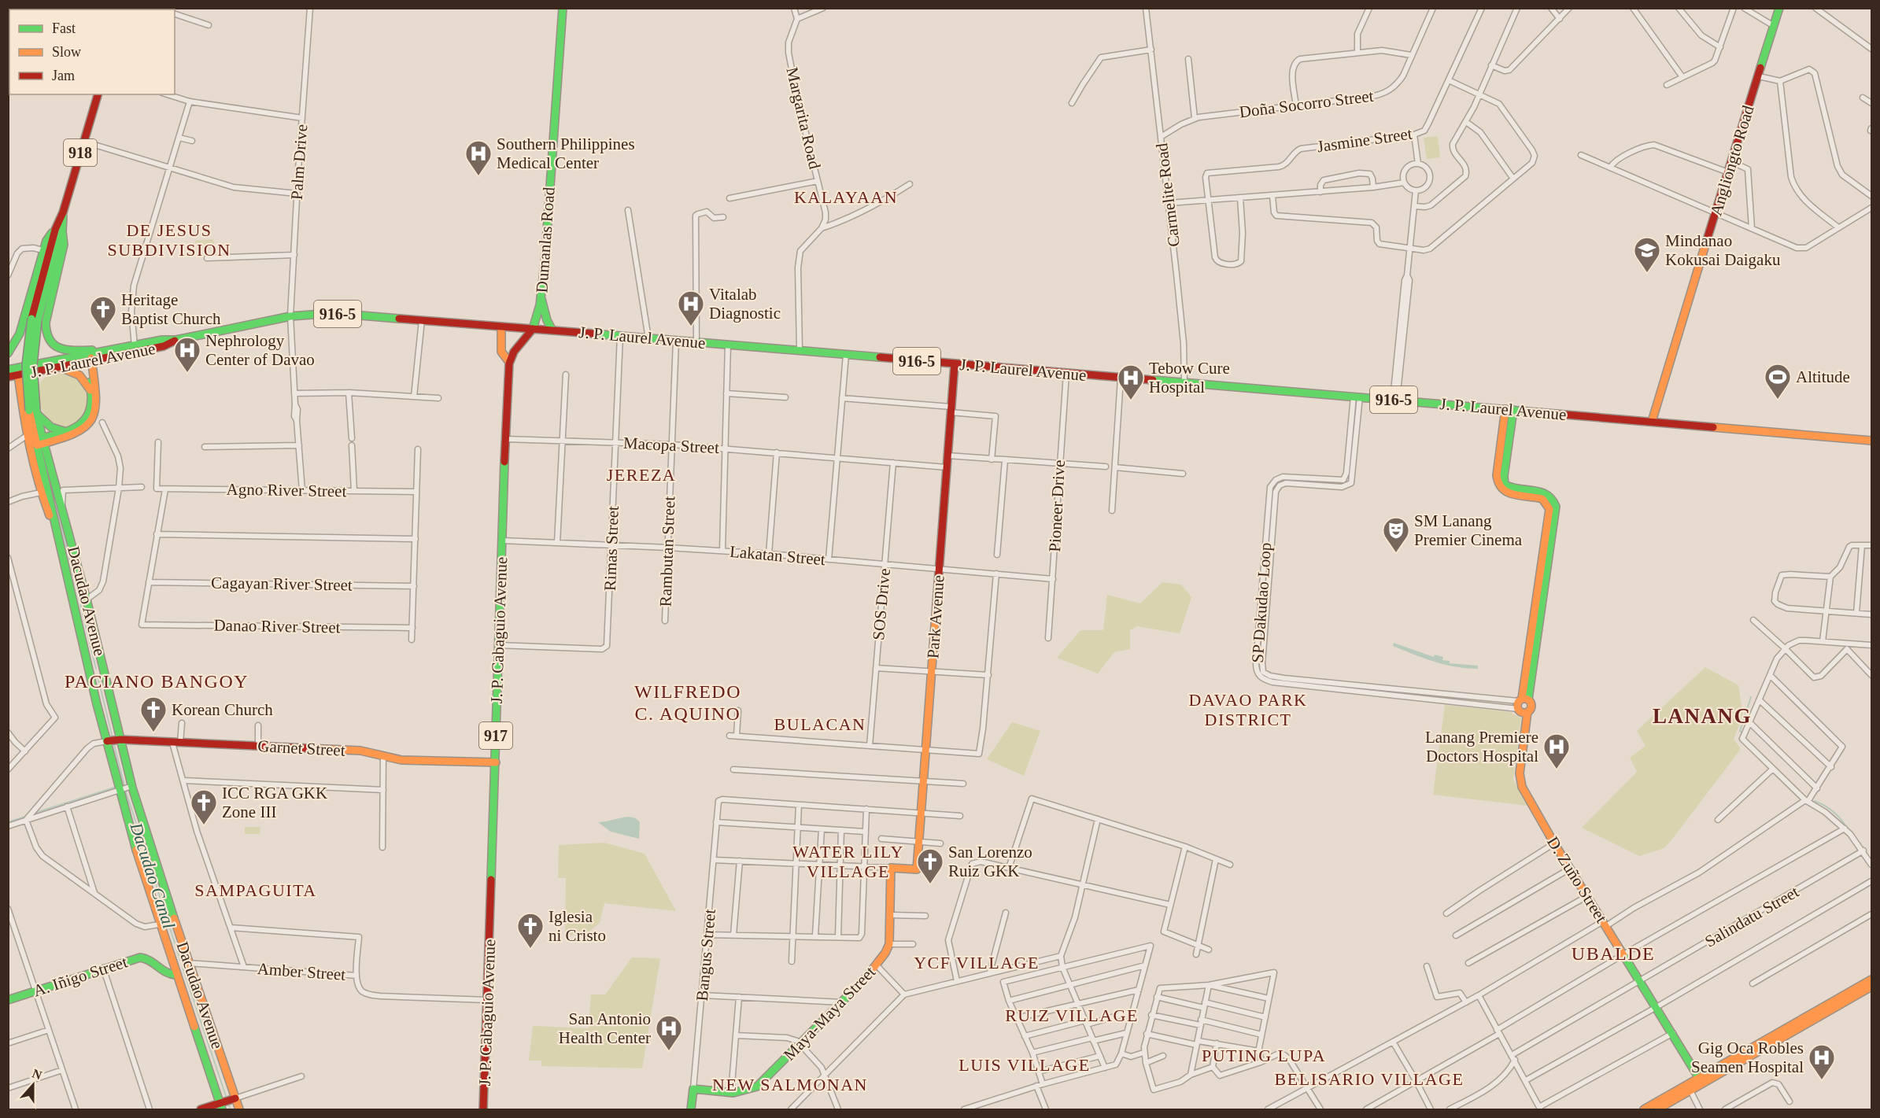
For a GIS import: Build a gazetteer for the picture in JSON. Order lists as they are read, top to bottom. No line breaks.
{"streets":{"main road":["918","Angliongto Road","Dumanlas Road","916-5","J. P. Laurel Avenue","Dacudao Avenue","Park Avenue","J. P. Cabaguio Avenue","917","Garnet Street","D. Zuño Street","Bangus Street","A. Iñigo Street","Maya-Maya Street"],"street":["Doña Socorro Street","Margarita Road","Jasmine Street","Palm Drive","Carmelite Road","Macopa Street","Agno River Street","Pioneer Drive","Rimas Street","Rambutan Street","Lakatan Street","Cagayan River Street","SP Dakudao Loop","SOS Drive","Danao River Street","Salindatu Street","Amber Street"]},"crossings":[["Doña Socorro Street","Carmelite Road"],["918","Dacudao Avenue"],["Angliongto Road","J. P. Laurel Avenue"],["Palm Drive","J. P. Laurel Avenue"],["Palm Drive","Agno River Street"],["Carmelite Road","J. P. Laurel Avenue"],["Dumanlas Road","J. P. Laurel Avenue"],["Dumanlas Road","J. P. Cabaguio Avenue"],["J. P. Laurel Avenue","Pioneer Drive"],["J. P. Laurel Avenue","Rimas Street"],["J. P. Laurel Avenue","Rambutan Street"],["J. P. Laurel Avenue","Dacudao Avenue"],["J. P. Laurel Avenue","SP Dakudao Loop"],["J. P. Laurel Avenue","Park Avenue"],["J. P. Laurel Avenue","J. P. Cabaguio Avenue"],["Macopa Street","Rimas Street"],["Macopa Street","Rambutan Street"],["Macopa Street","SOS Drive"],["Macopa Street","Park Avenue"],["Macopa Street","J. P. Cabaguio Avenue"],["Pioneer Drive","Lakatan Street"],["Rimas Street","Lakatan Street"],["Rimas Street","J. P. Cabaguio Avenue"],["Rambutan Street","Lakatan Street"],["Lakatan Street","SOS Drive"],["Lakatan Street","Park Avenue"],["Lakatan Street","J. P. Cabaguio Avenue"],["Cagayan River Street","Danao River Street"],["Dacudao Avenue","Garnet Street"],["Dacudao Avenue","Amber Street"],["Dacudao Avenue","A. Iñigo Street"],["SP Dakudao Loop","D. Zuño Street"],["Park Avenue","Maya-Maya Street"],["J. P. Cabaguio Avenue","Garnet Street"],["J. P. Cabaguio Avenue","Amber Street"],["D. Zuño Street","Salindatu Street"],["Bangus Street","Maya-Maya Street"]],"districts":["KALAYAAN","DE JESUS SUBDIVISION","JEREZA","PACIANO BANGOY","WILFREDO C. AQUINO","DAVAO PARK DISTRICT","LANANG","BULACAN","WATER LILY VILLAGE","SAMPAGUITA","UBALDE","YCF VILLAGE","RUIZ VILLAGE","PUTING LUPA","LUIS VILLAGE","BELISARIO VILLAGE","NEW SALMONAN"],"water":["Dacudao Canal"],"places":{"hospital":["Southern Philippines Medical Center","Vitalab Diagnostic","Nephrology Center of Davao","Tebow Cure Hospital","Lanang Premiere Doctors Hospital","San Antonio Health Center","Gig Oca Robles Seamen Hospital"],"school or university":["Mindanao Kokusai Daigaku"],"church":["Heritage Baptist Church","Korean Church","ICC RGA GKK Zone III","San Lorenzo Ruiz GKK","Iglesia ni Cristo"],"sports":["Altitude"],"theatre":["SM Lanang Premier Cinema"]},"legend":["Fast","Slow","Jam"],"north":"top"}
